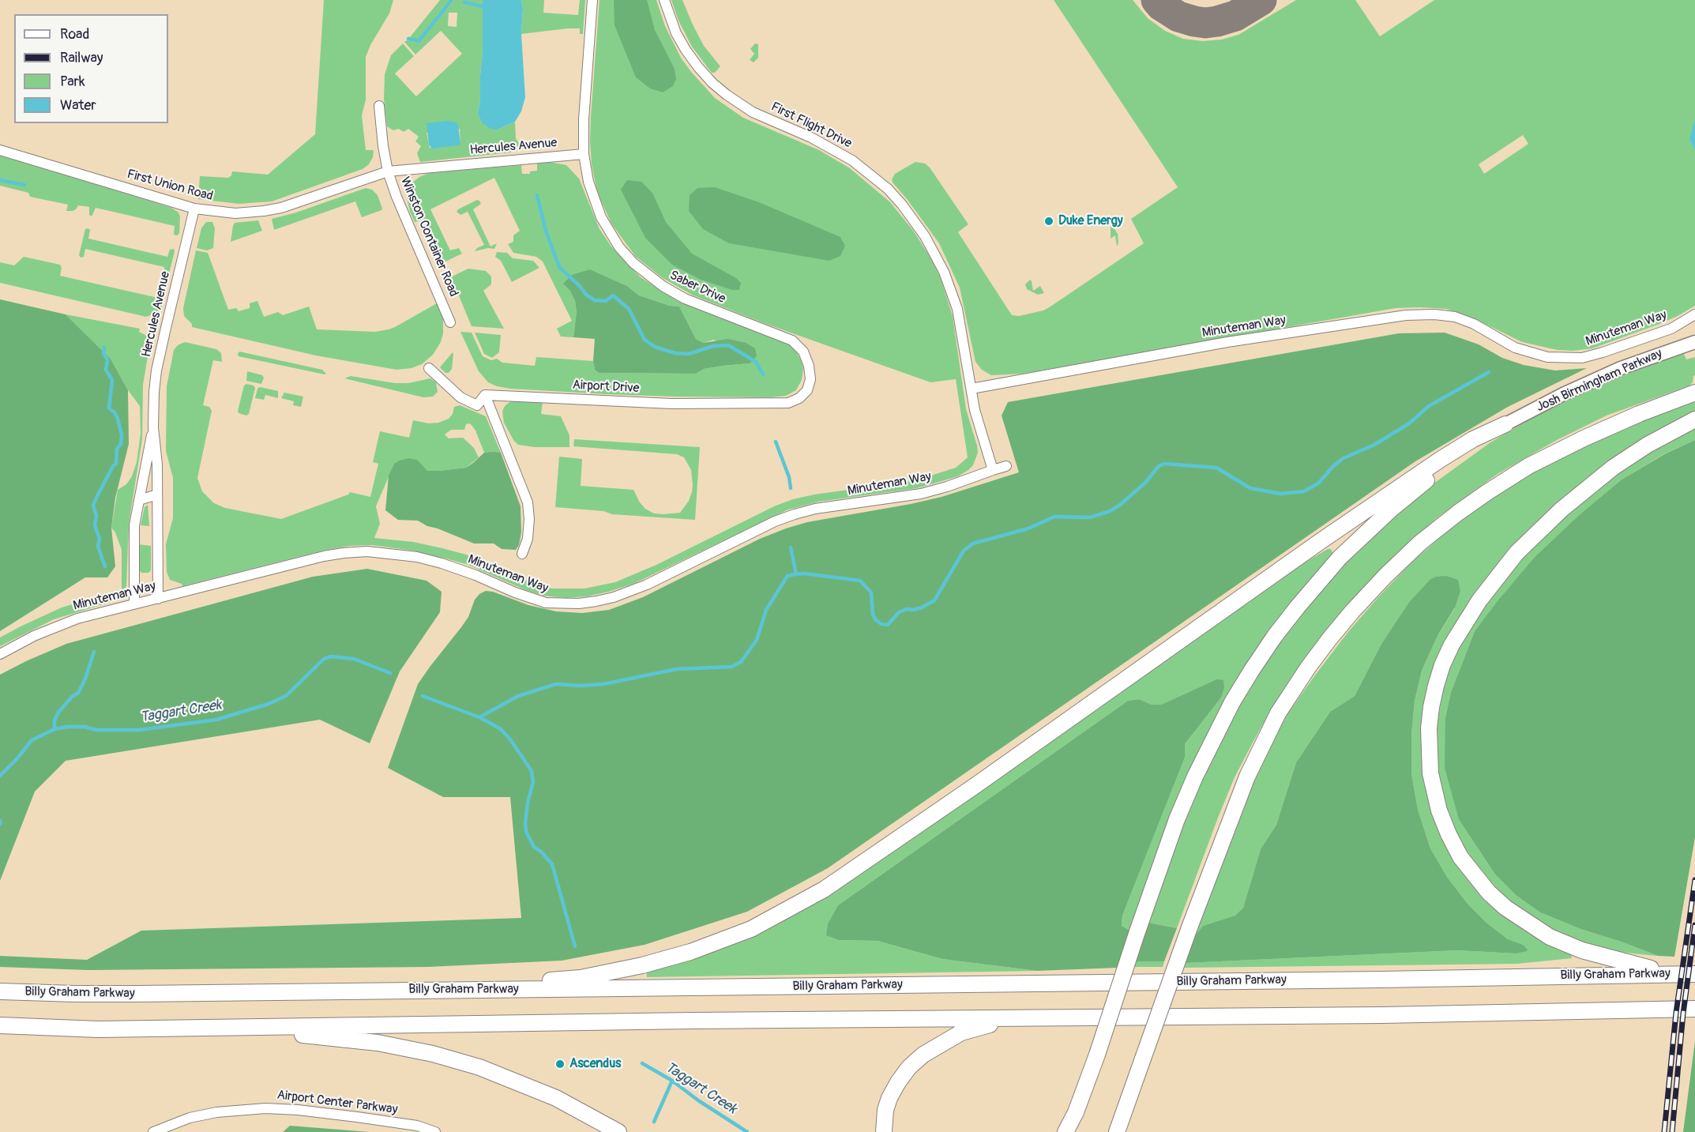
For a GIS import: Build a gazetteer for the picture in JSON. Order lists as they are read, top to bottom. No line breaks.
{"streets":{"highway":["Billy Graham Parkway"],"main road":["Josh Birmingham Parkway"],"street":["First Flight Drive","Hercules Avenue","First Union Road","Winston Container Road","Saber Drive","Minuteman Way","Airport Drive","Airport Center Parkway"]},"crossings":[["First Flight Drive","Minuteman Way"],["Hercules Avenue","First Union Road"],["Hercules Avenue","Winston Container Road"],["Hercules Avenue","Saber Drive"],["Hercules Avenue","Minuteman Way"],["First Union Road","Winston Container Road"],["Saber Drive","Airport Drive"]],"water":["Taggart Creek"],"places":["Duke Energy","Ascendus"],"legend":["Road","Railway","Park","Water"]}
